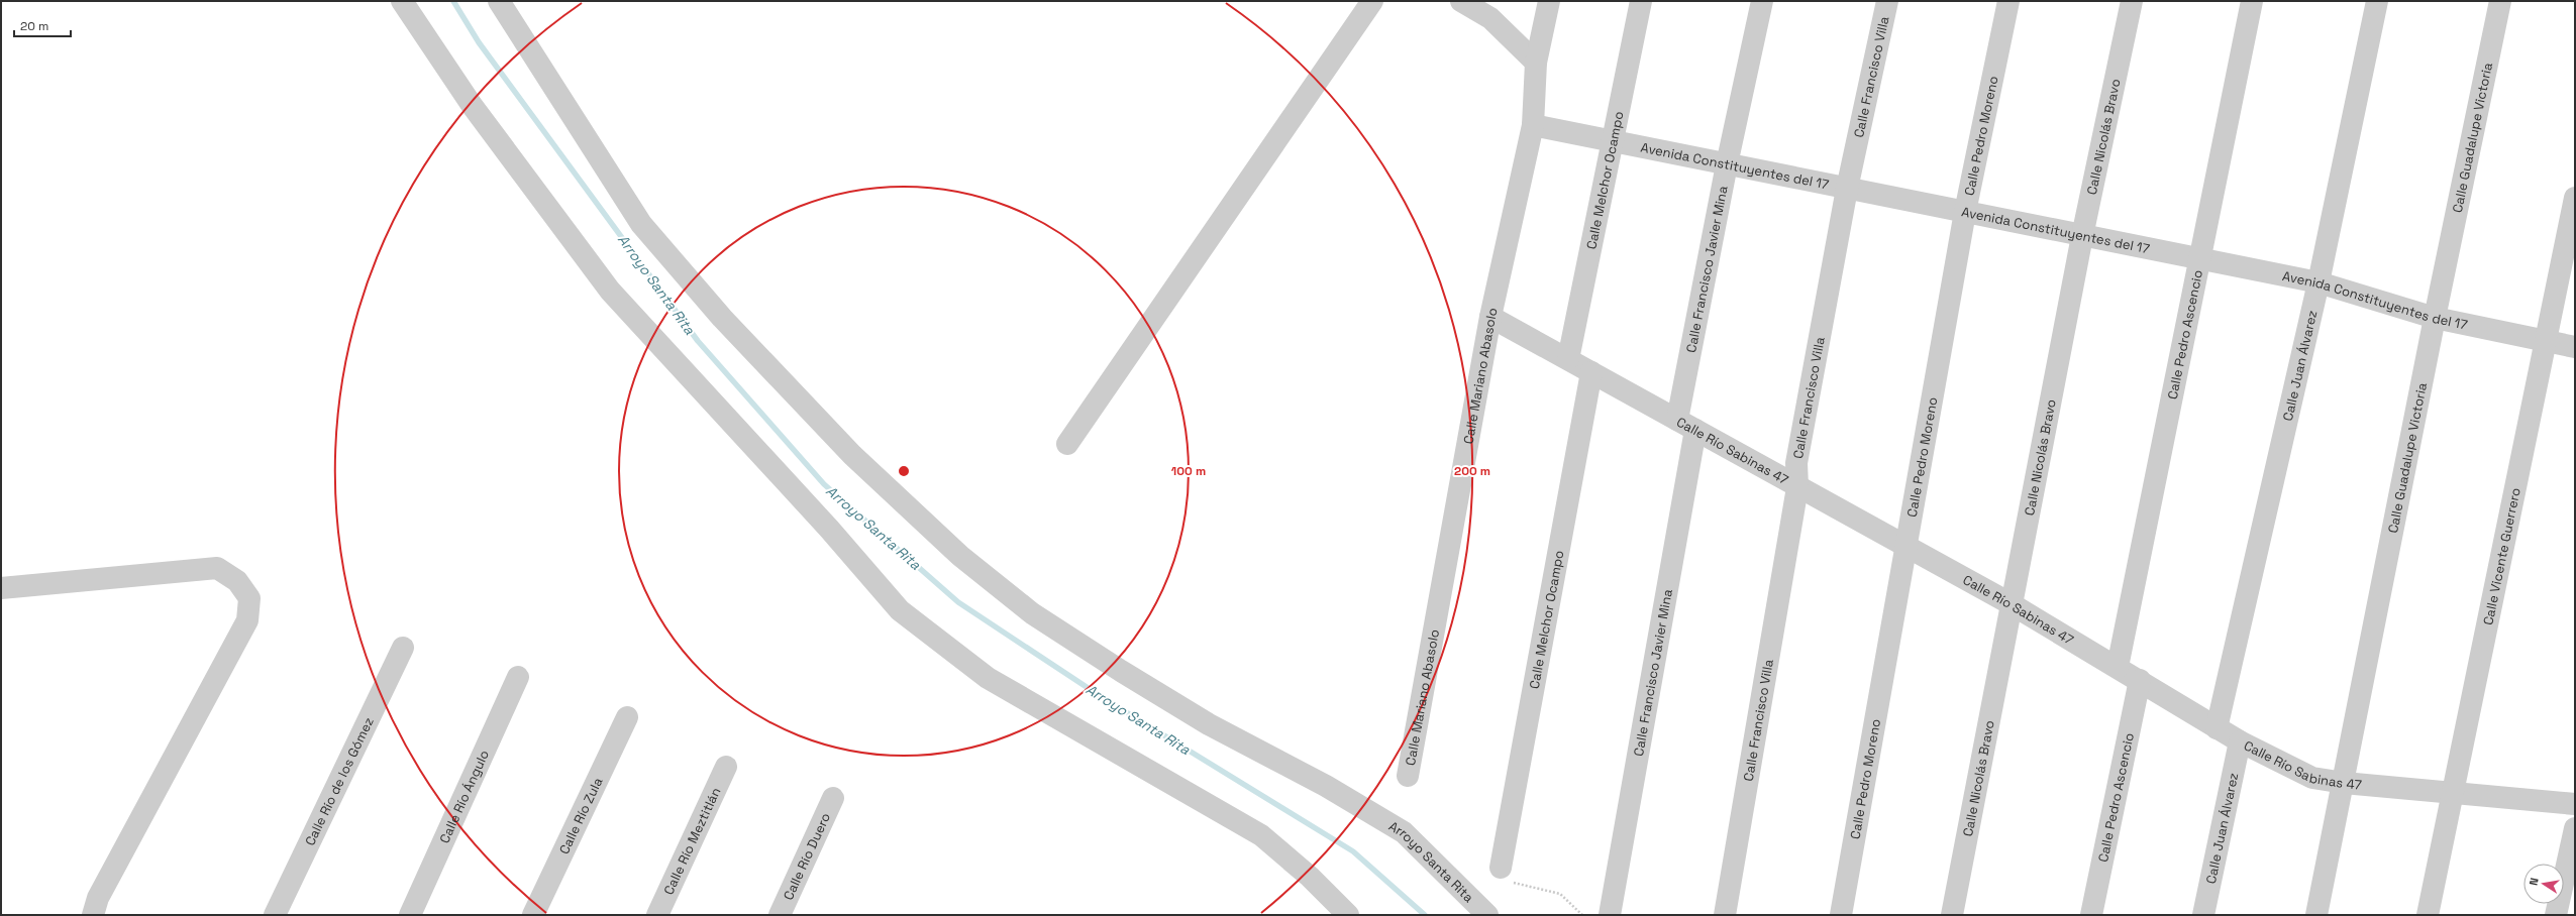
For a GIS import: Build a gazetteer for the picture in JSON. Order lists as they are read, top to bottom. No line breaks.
{"streets":{"street":["Calle Francisco Villa","Calle Pedro Moreno","Calle Nicolás Bravo","Calle Guadalupe Victoria","Avenida Constituyentes del 17","Calle Melchor Ocampo","Calle Francisco Javier Mina","Calle Pedro Ascencio","Calle Juan Álvarez","Calle Mariano Abasolo","Calle Río Sabinas 47","Calle Vicente Guerrero","Calle Río de los Gómez","Calle Río Ángulo","Calle Río Zula","Calle Río Meztitlán","Calle Río Duero","Arroyo Santa Rita"]},"crossings":[["Calle Francisco Villa","Avenida Constituyentes del 17"],["Calle Francisco Villa","Calle Río Sabinas 47"],["Calle Pedro Moreno","Avenida Constituyentes del 17"],["Calle Pedro Moreno","Calle Río Sabinas 47"],["Calle Nicolás Bravo","Avenida Constituyentes del 17"],["Calle Nicolás Bravo","Calle Río Sabinas 47"],["Calle Guadalupe Victoria","Avenida Constituyentes del 17"],["Calle Guadalupe Victoria","Calle Río Sabinas 47"],["Avenida Constituyentes del 17","Calle Melchor Ocampo"],["Avenida Constituyentes del 17","Calle Francisco Javier Mina"],["Avenida Constituyentes del 17","Calle Pedro Ascencio"],["Avenida Constituyentes del 17","Calle Juan Álvarez"],["Avenida Constituyentes del 17","Calle Mariano Abasolo"],["Avenida Constituyentes del 17","Calle Vicente Guerrero"],["Calle Melchor Ocampo","Calle Río Sabinas 47"],["Calle Francisco Javier Mina","Calle Río Sabinas 47"],["Calle Pedro Ascencio","Calle Río Sabinas 47"],["Calle Juan Álvarez","Calle Río Sabinas 47"],["Calle Mariano Abasolo","Calle Río Sabinas 47"],["Calle Río Sabinas 47","Calle Vicente Guerrero"]],"water":["Arroyo Santa Rita"],"scale_bar":"20 m","north":"left","rings":["100 m","200 m"]}
